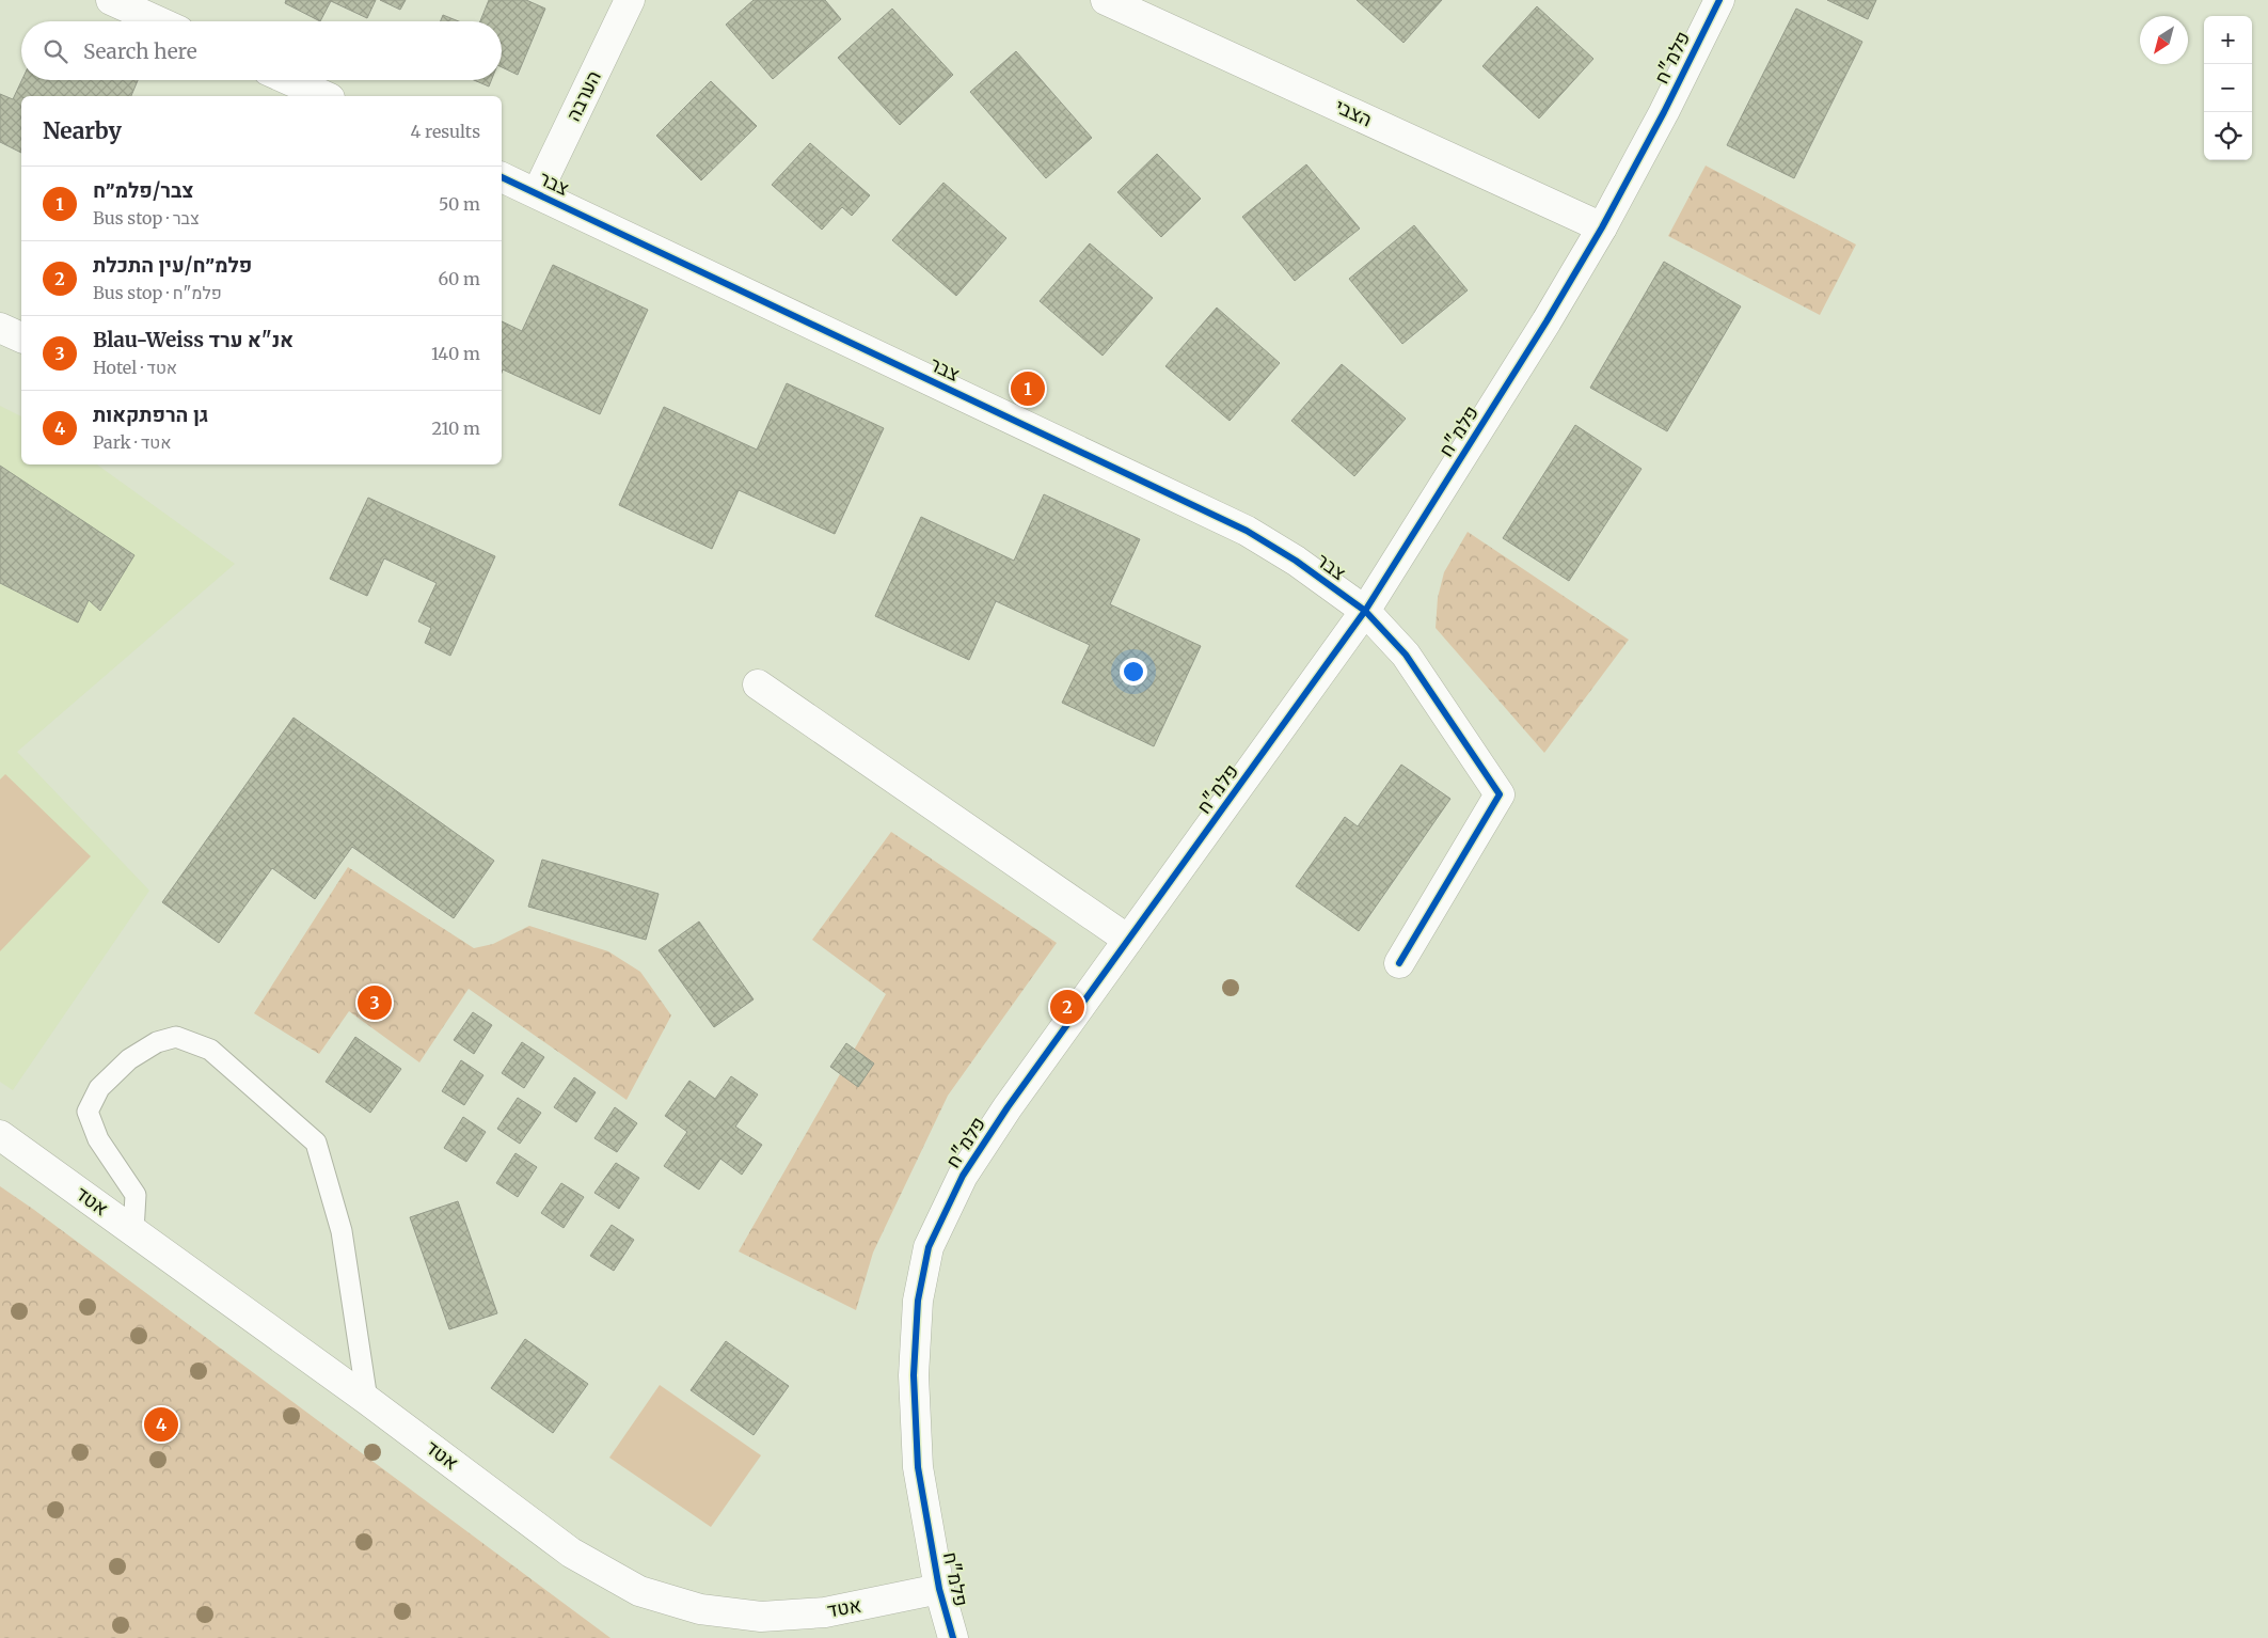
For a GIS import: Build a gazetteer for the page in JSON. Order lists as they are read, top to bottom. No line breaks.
{"streets":{"street":["פלמ\"ח","הערבה","הצבי","צבר","אטד"]},"crossings":[["פלמ\"ח","הצבי"],["פלמ\"ח","צבר"],["פלמ\"ח","אטד"],["הערבה","צבר"]],"north":"bottom left","page":{"map_buttons":["+","−"],"search":"Search here","heading":["Nearby","4 results"],"list":[{"mark":"1","name":"צבר/פלמ״ח","note":"Bus stop · צבר","value":"50 m"},{"mark":"2","name":"פלמ״ח/עין התכלת","note":"Bus stop · פלמ\"ח","value":"60 m"},{"mark":"3","name":"Blau-Weiss אנ\"א ערד","note":"Hotel · אטד","value":"140 m"},{"mark":"4","name":"גן הרפתקאות","note":"Park · אטד","value":"210 m"}],"pins":["1","3","2","4"]}}
